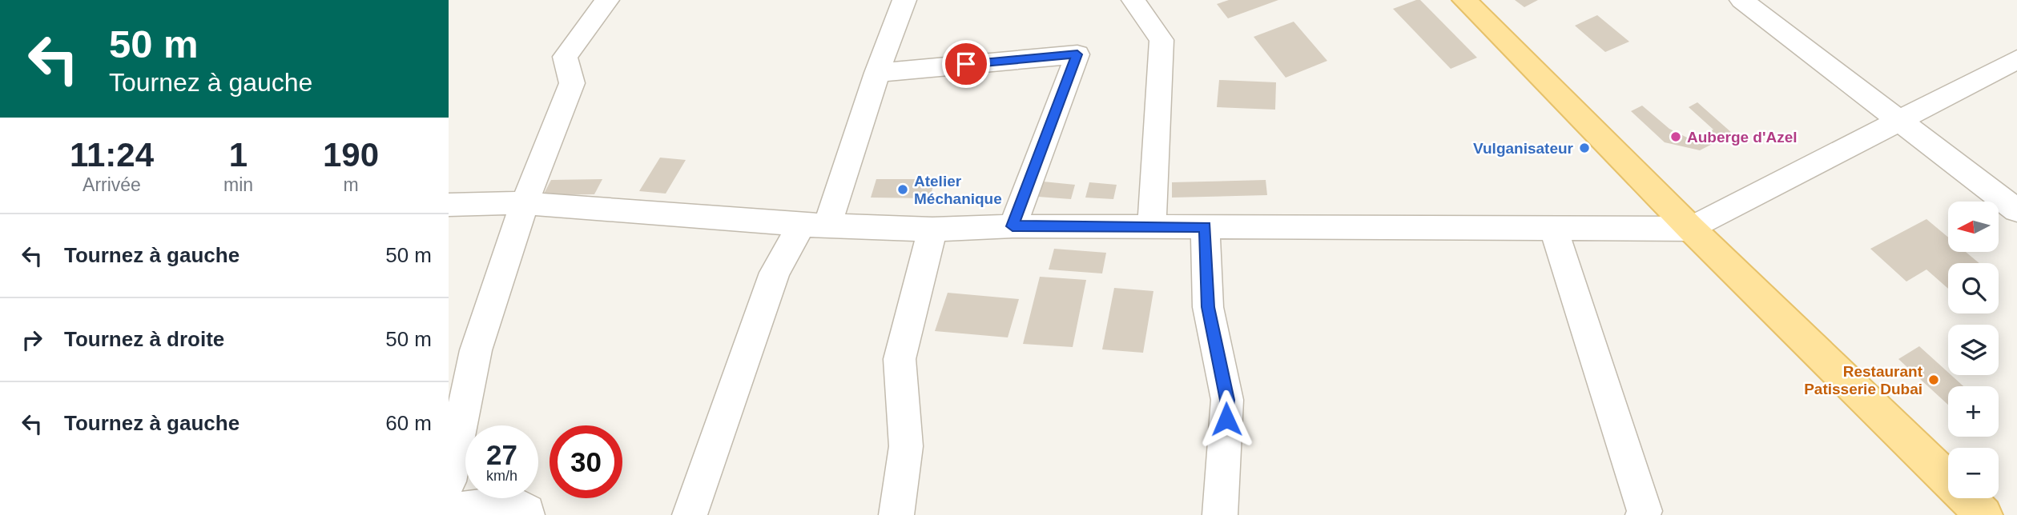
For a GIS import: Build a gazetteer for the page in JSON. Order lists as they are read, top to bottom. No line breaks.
{"places":["Auberge d'Azel","Vulganisateur","Atelier Méchanique","Restaurant Patisserie Dubai"],"north":"left","page":{"turn":["50 m","Tournez à gauche"],"eta":["11:24","Arrivée","1","min","190","m"],"map_buttons":["+","−"],"list":[{"name":"Tournez à gauche","value":"50 m"},{"name":"Tournez à droite","value":"50 m"},{"name":"Tournez à gauche","value":"60 m"}],"speed":"27 km/h","limit":"30"}}
